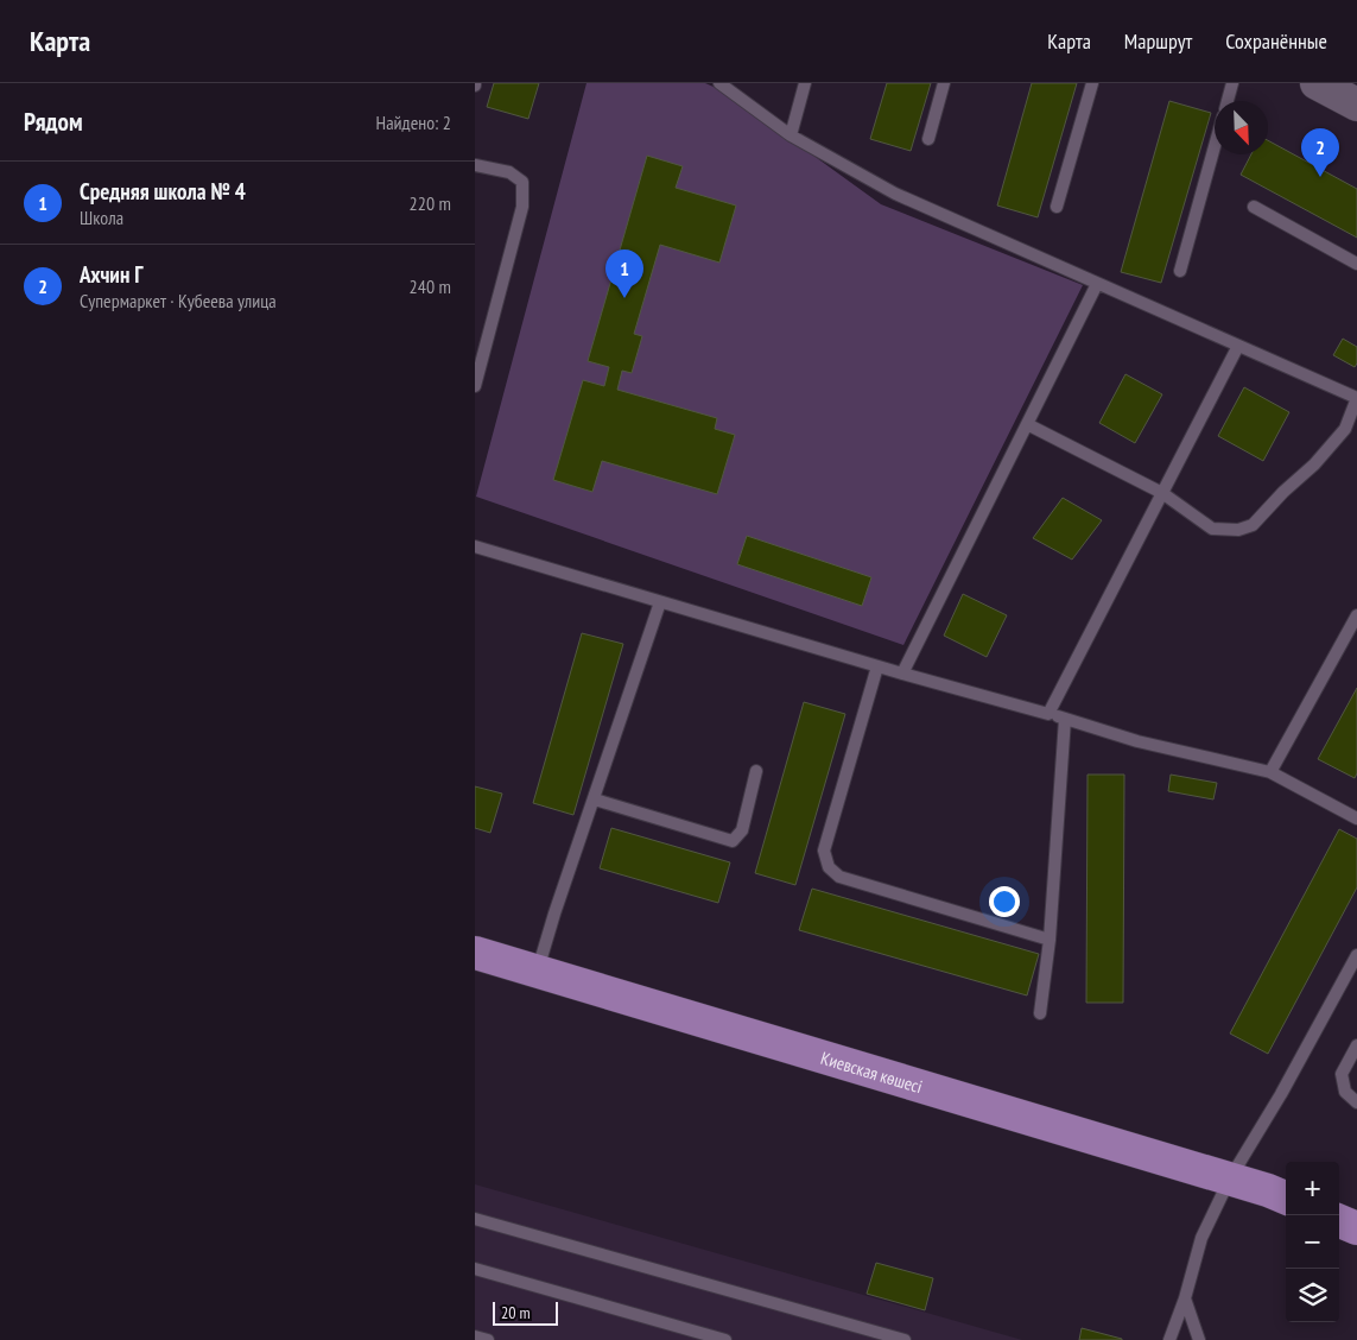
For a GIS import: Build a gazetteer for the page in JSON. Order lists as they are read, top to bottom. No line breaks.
{"streets":{"highway":["Киевская көшесі"]},"scale_bar":"20 m","north":"bottom right","page":{"header":"Карта","nav":["Карта","Маршрут","Сохранённые"],"heading":["Рядом","Найдено: 2"],"pins":["2","1"],"list":[{"mark":"1","name":"Средняя школа № 4","note":"Школа","value":"220 m"},{"mark":"2","name":"Ахчин Г","note":"Супермаркет · Кубеева улица","value":"240 m"}],"map_buttons":["+","−"],"scale":"20 m"}}
